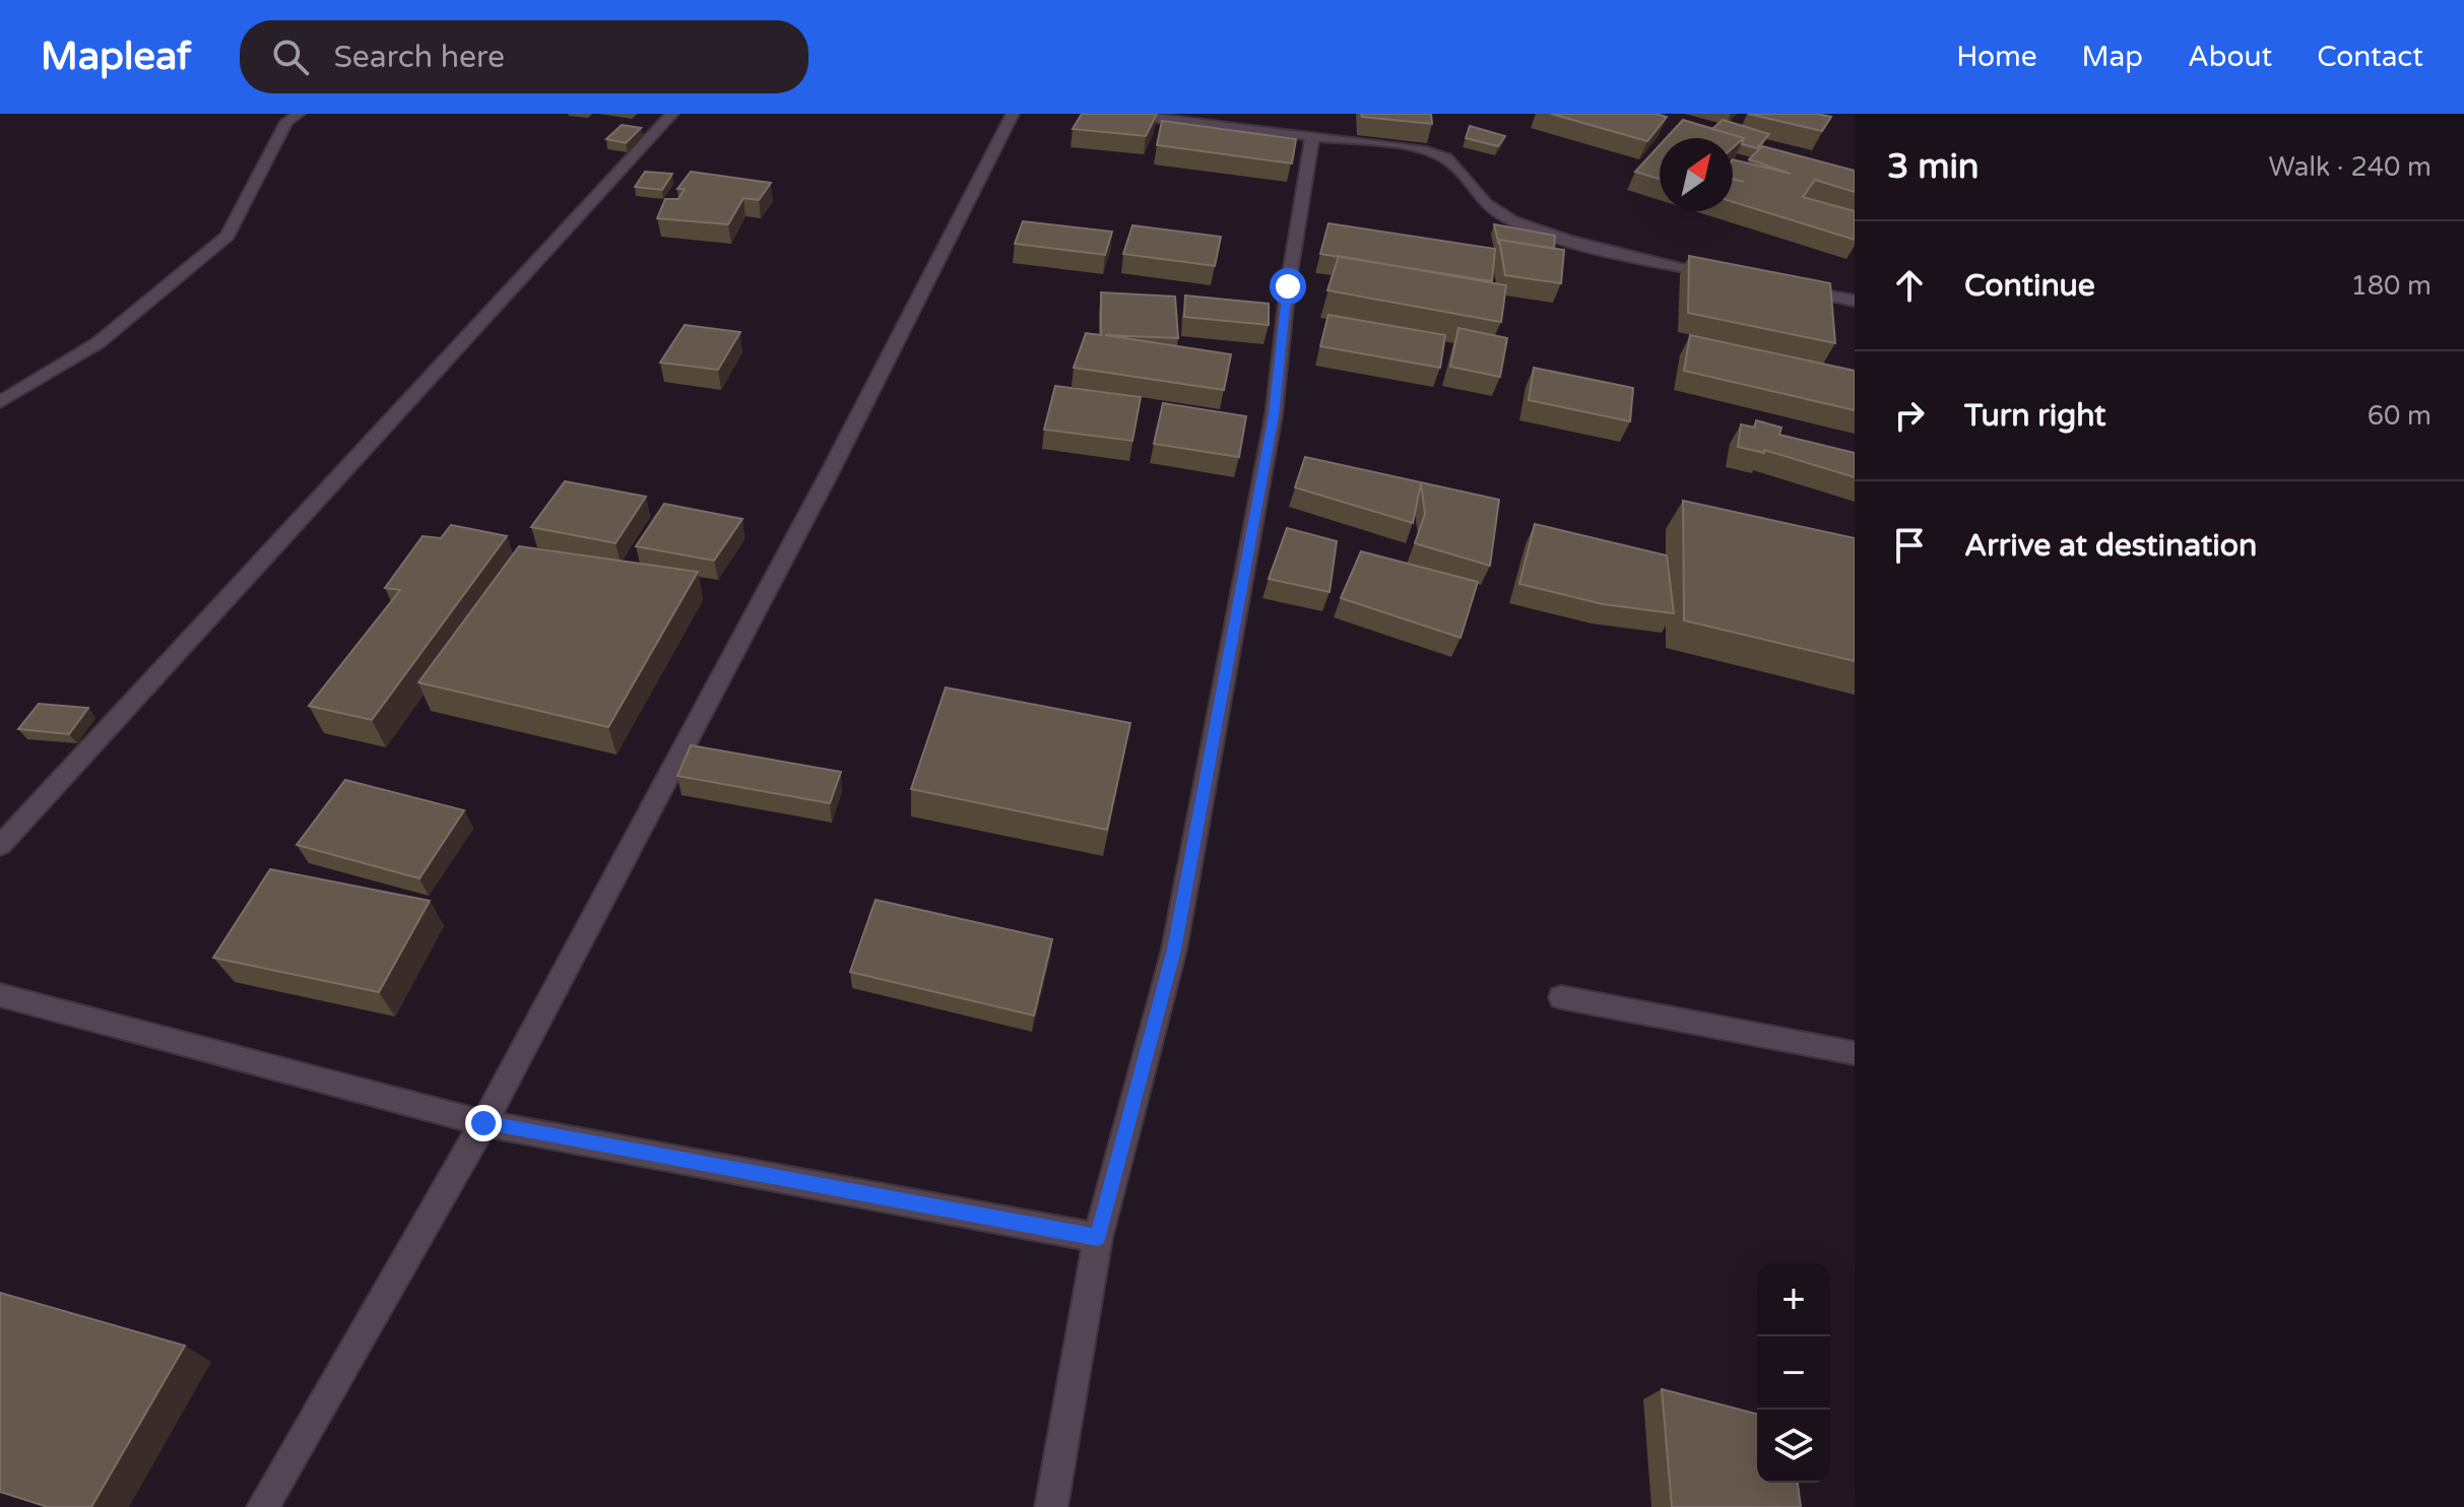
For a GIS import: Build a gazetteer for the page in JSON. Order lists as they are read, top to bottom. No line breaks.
{"north":"top right","page":{"header":"Mapleaf","search":"Search here","nav":["Home","Map","About","Contact"],"heading":["3 min","Walk · 240 m"],"list":[["Continue","180 m"],["Turn right","60 m"],"Arrive at destination"],"map_buttons":["+","−"]}}
